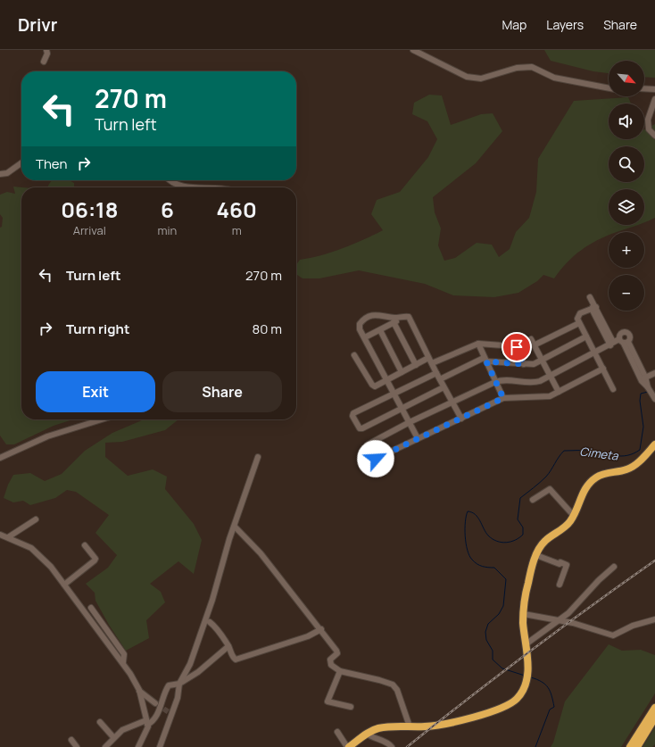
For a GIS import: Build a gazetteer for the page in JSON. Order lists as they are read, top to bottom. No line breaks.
{"water":["Cimeta"],"north":"bottom right","page":{"header":"Drivr","nav":["Map","Layers","Share"],"map_buttons":["+","−"],"turn":["270 m","Turn left"],"then":"Then","eta":["06:18","Arrival","6","min","460","m"],"list":[{"name":"Turn left","value":"270 m"},{"name":"Turn right","value":"80 m"}],"buttons":["Exit","Share"]}}
